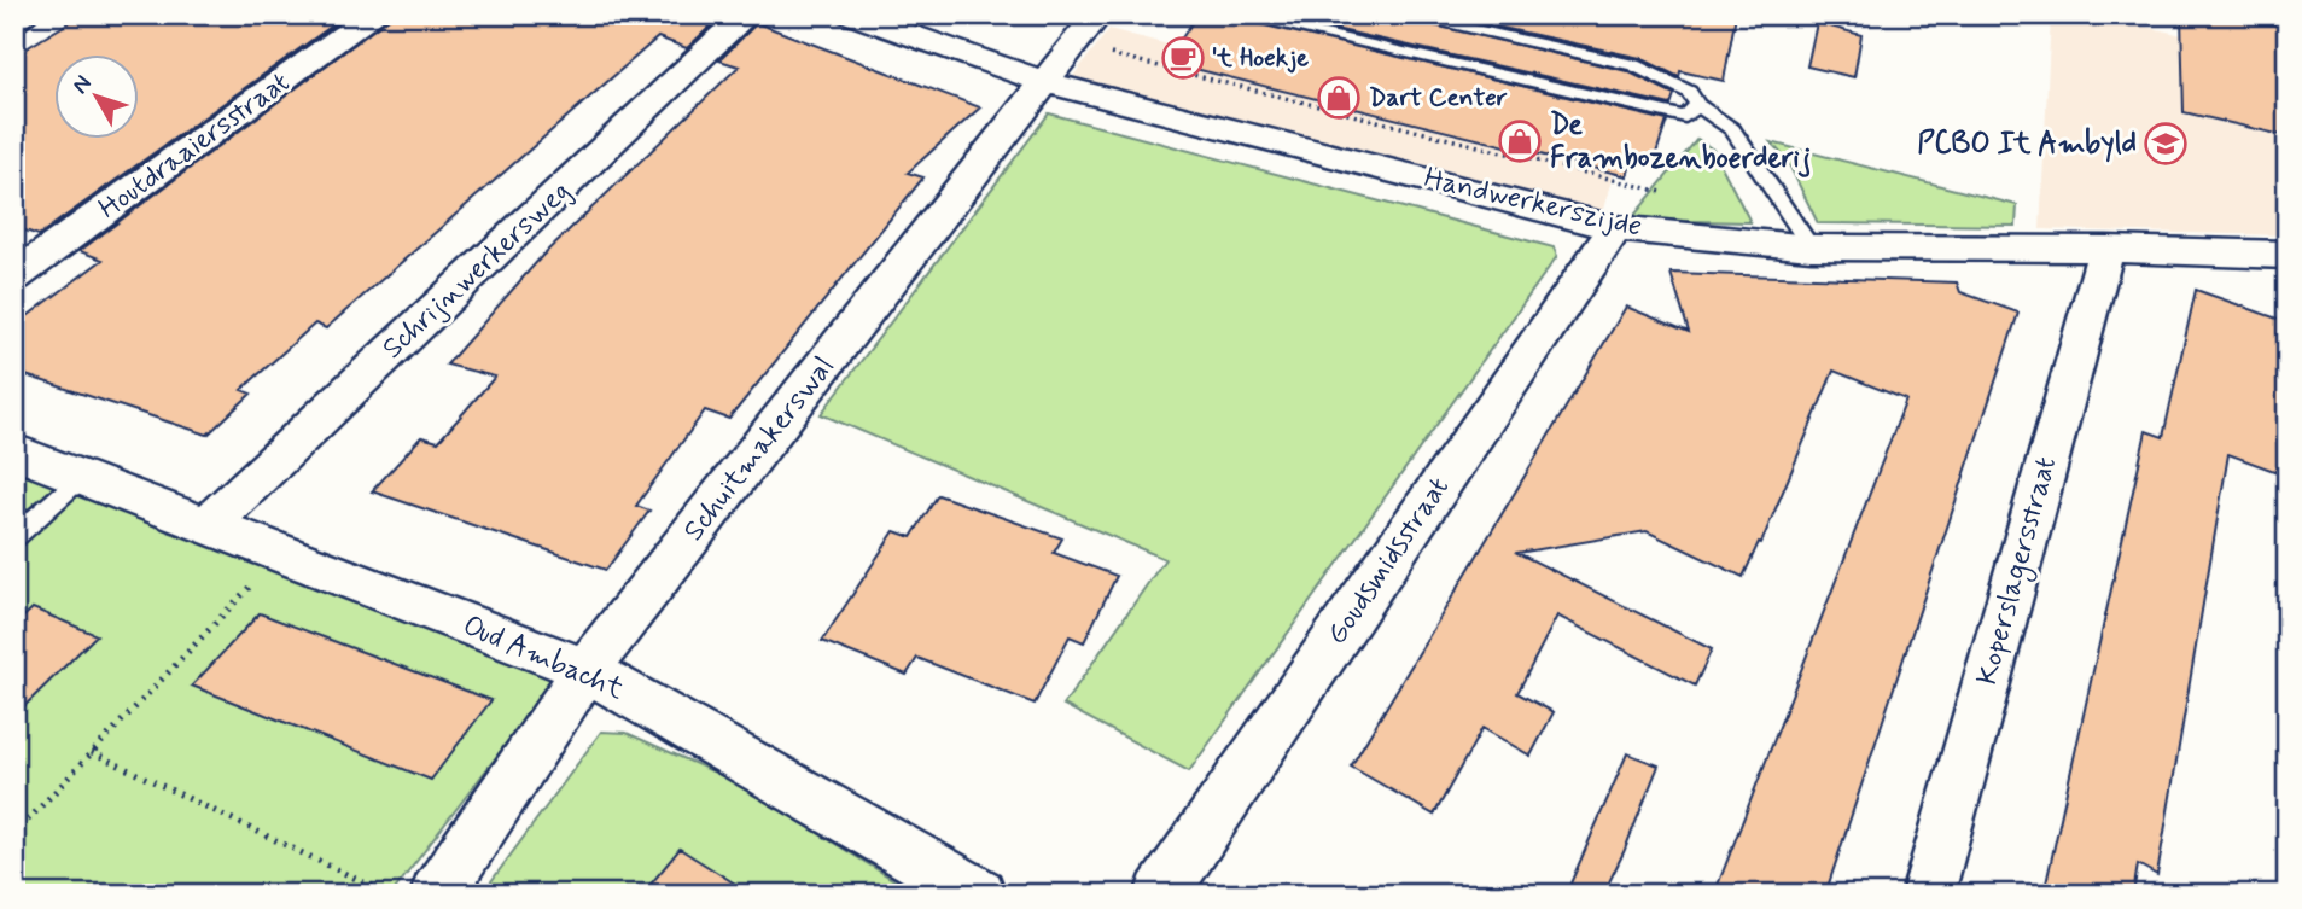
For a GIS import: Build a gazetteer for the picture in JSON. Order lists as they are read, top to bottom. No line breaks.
{"streets":{"street":["Houtdraaiersstraat","Handwerkerszijde","Schrijnwerkersweg","Schuitmakerswal","Goudsmidsstraat","Koperslagersstraat","Oud Ambacht"]},"crossings":[["Handwerkerszijde","Schuitmakerswal"],["Handwerkerszijde","Goudsmidsstraat"],["Handwerkerszijde","Koperslagersstraat"],["Schrijnwerkersweg","Oud Ambacht"],["Schuitmakerswal","Oud Ambacht"]],"places":{"cafe":["'t Hoekje"],"shop":["Dart Center","De Frambozenboerderij"],"school or university":["PCBO It Ambyld"]},"north":"top left"}
